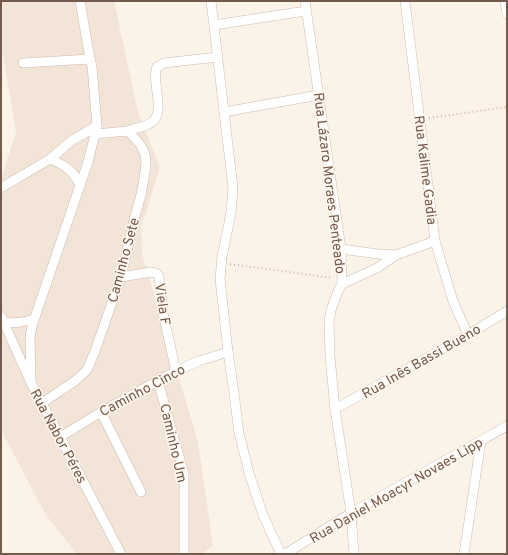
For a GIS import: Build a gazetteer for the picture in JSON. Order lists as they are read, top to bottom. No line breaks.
{"streets":{"street":["Rua Kalime Gadia","Rua Lázaro Moraes Penteado","Caminho Sete","Viela F","Rua Inês Bassi Bueno","Caminho Cinco","Rua Nabor Péres","Caminho Um","Rua Daniel Moacyr Novaes Lipp"]},"crossings":[["Rua Kalime Gadia","Rua Inês Bassi Bueno"],["Rua Lázaro Moraes Penteado","Rua Inês Bassi Bueno"],["Rua Lázaro Moraes Penteado","Rua Daniel Moacyr Novaes Lipp"],["Caminho Sete","Viela F"],["Caminho Sete","Rua Nabor Péres"],["Viela F","Caminho Cinco"],["Caminho Cinco","Rua Nabor Péres"],["Caminho Cinco","Caminho Um"]]}
